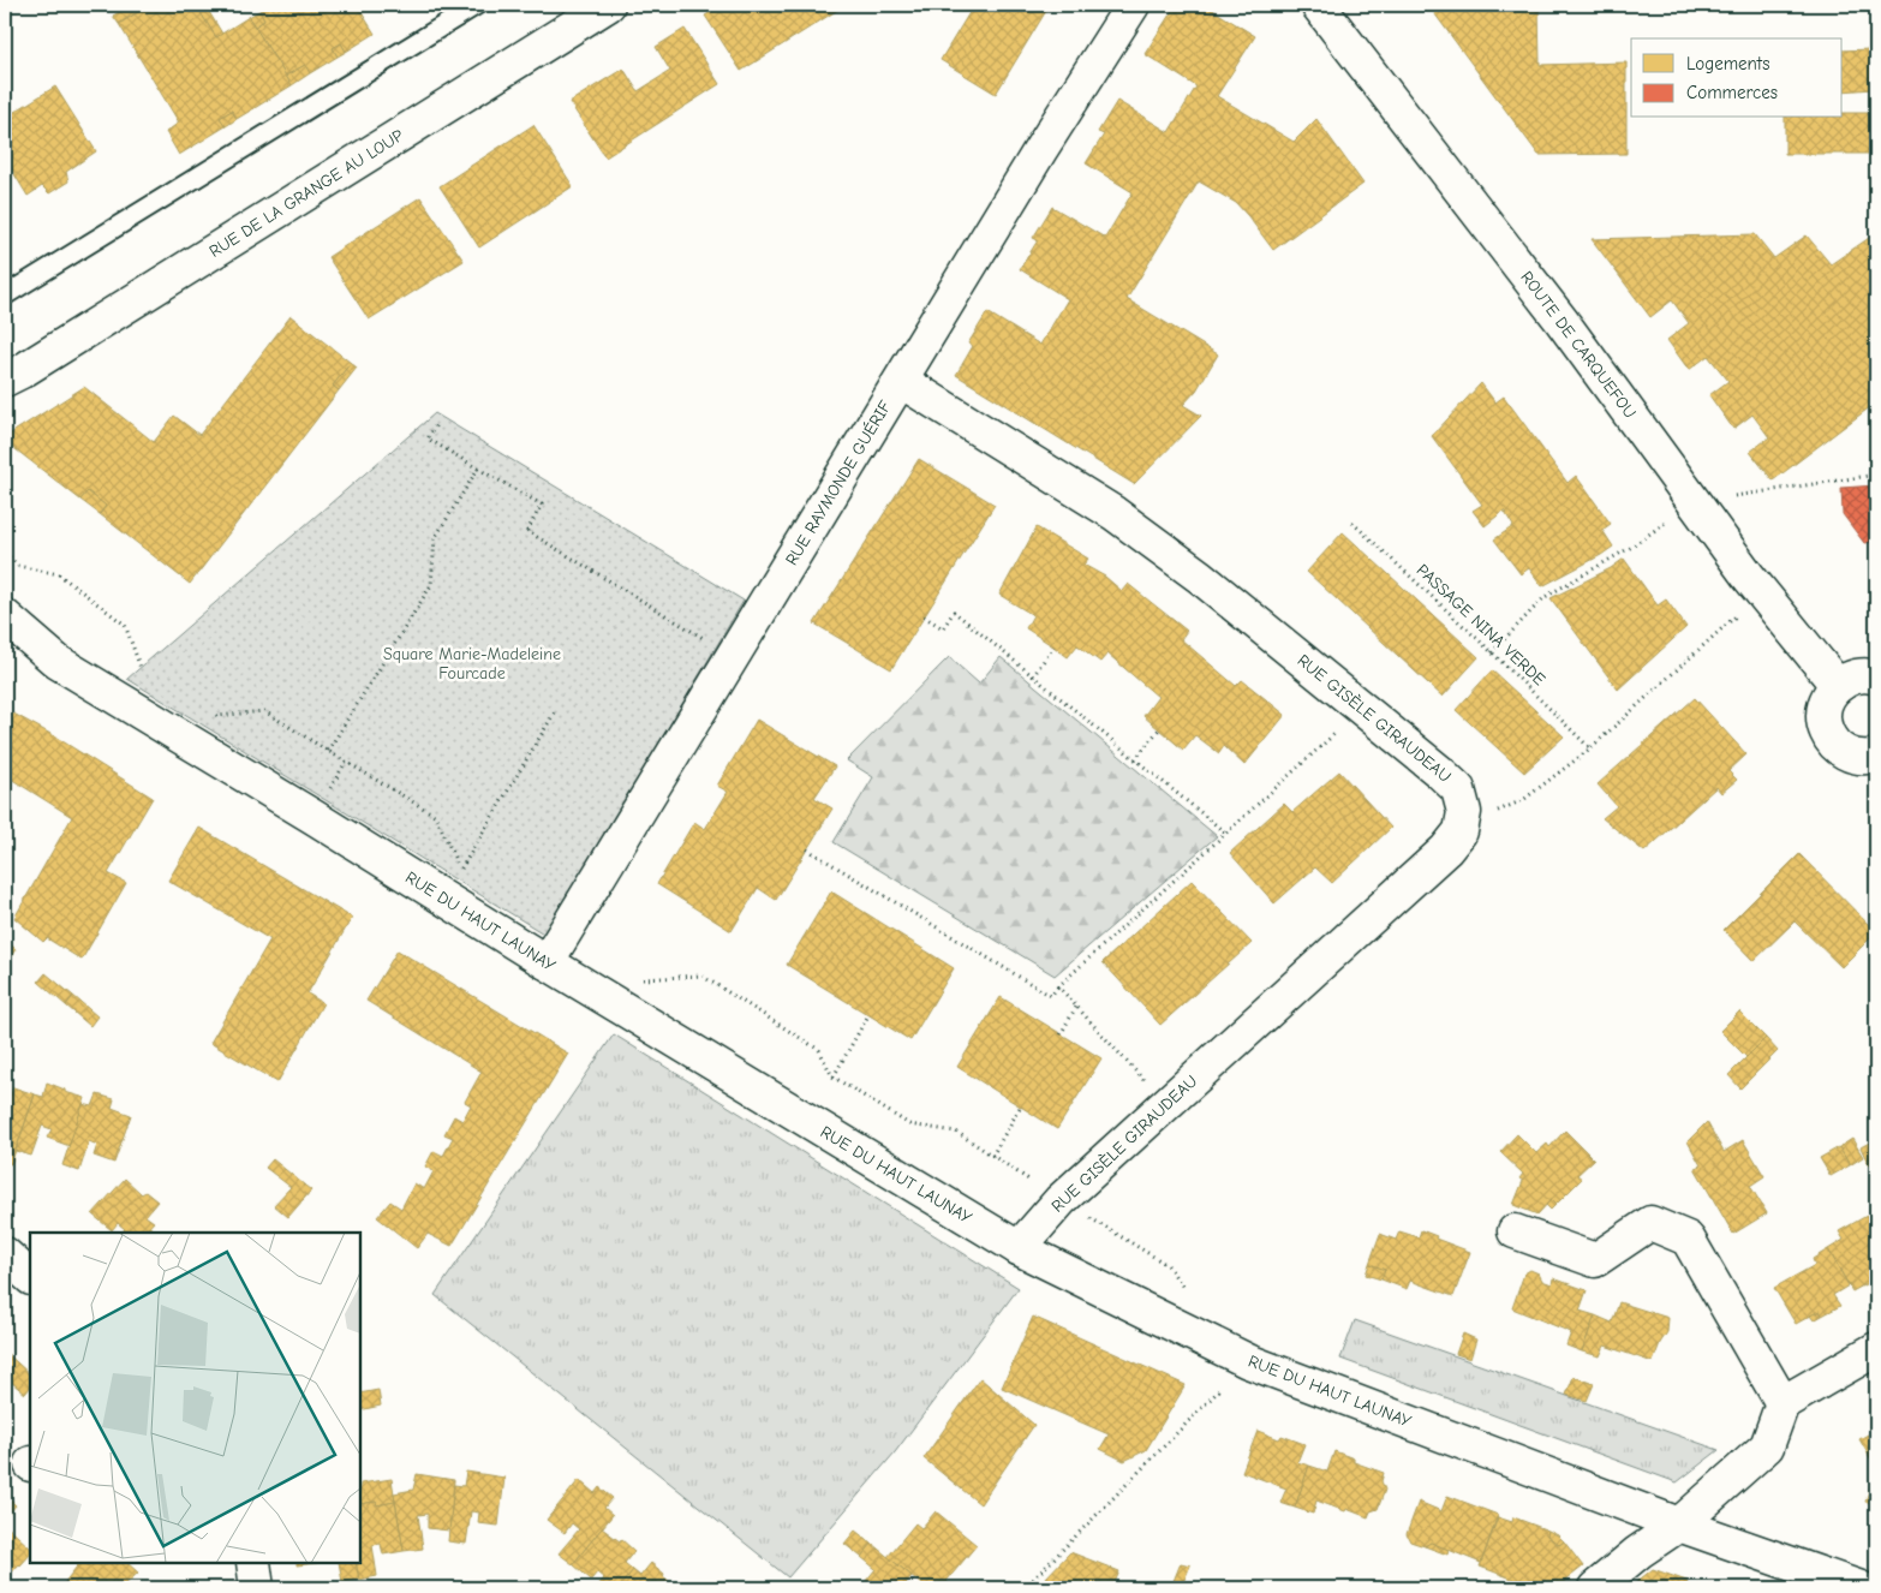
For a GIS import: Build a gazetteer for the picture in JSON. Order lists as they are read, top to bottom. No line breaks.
{"streets":{"street":["RUE DE LA GRANGE AU LOUP","ROUTE DE CARQUEFOU","RUE RAYMONDE GUÉRIF","RUE GISÈLE GIRAUDEAU","RUE DU HAUT LAUNAY"],"path":["PASSAGE NINA VERDE"]},"crossings":[["RUE RAYMONDE GUÉRIF","RUE GISÈLE GIRAUDEAU"],["RUE RAYMONDE GUÉRIF","RUE DU HAUT LAUNAY"],["RUE GISÈLE GIRAUDEAU","RUE DU HAUT LAUNAY"]],"parks":["Square Marie-Madeleine Fourcade"],"legend":["Logements","Commerces"]}
